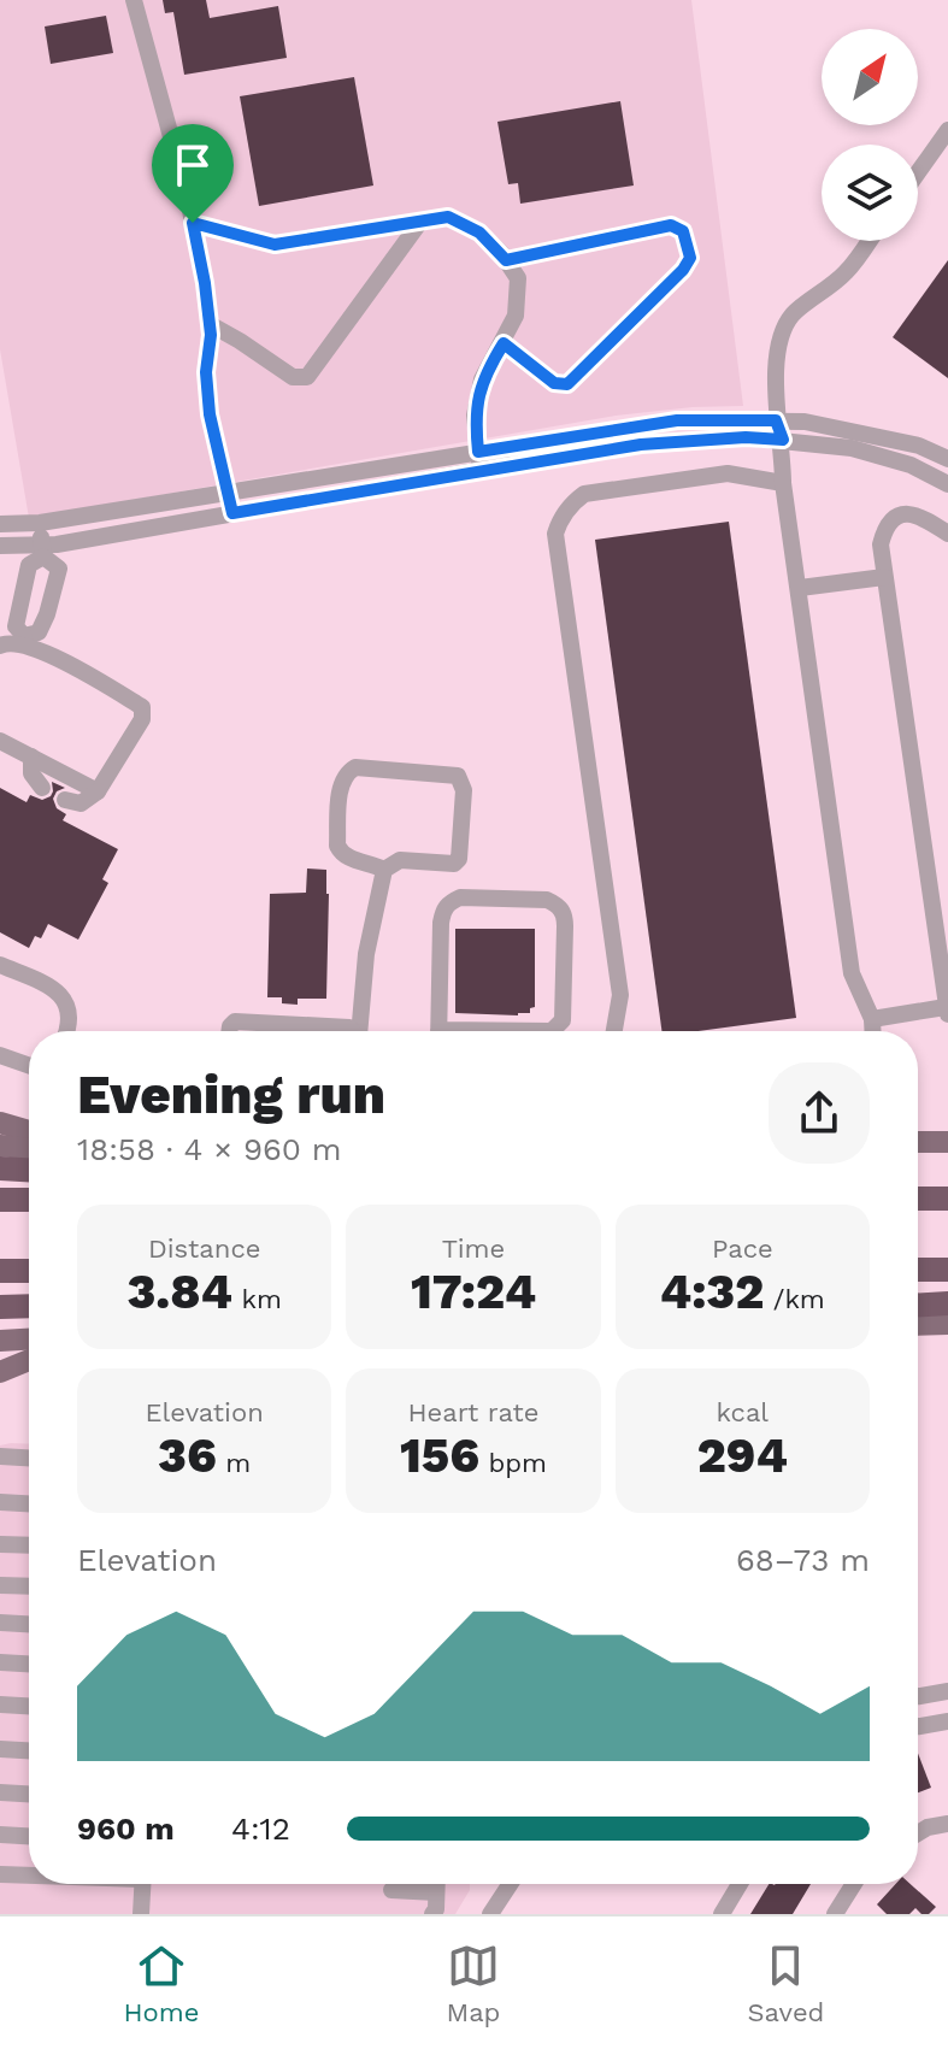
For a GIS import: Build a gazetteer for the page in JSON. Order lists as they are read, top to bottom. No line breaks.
{"north":"top right","page":{"heading":["Evening run","18:58 · 4 × 960 m"],"stats":[["Distance","3.84 km"],["Time","17:24"],["Pace","4:32 /km"],["Elevation","36 m"],["Heart rate","156 bpm"],["kcal","294"]],"chart":["Elevation","68–73 m"],"list":[{"name":"960 m","note":"4:12"}],"tabs":["Home","Map","Saved"]}}
